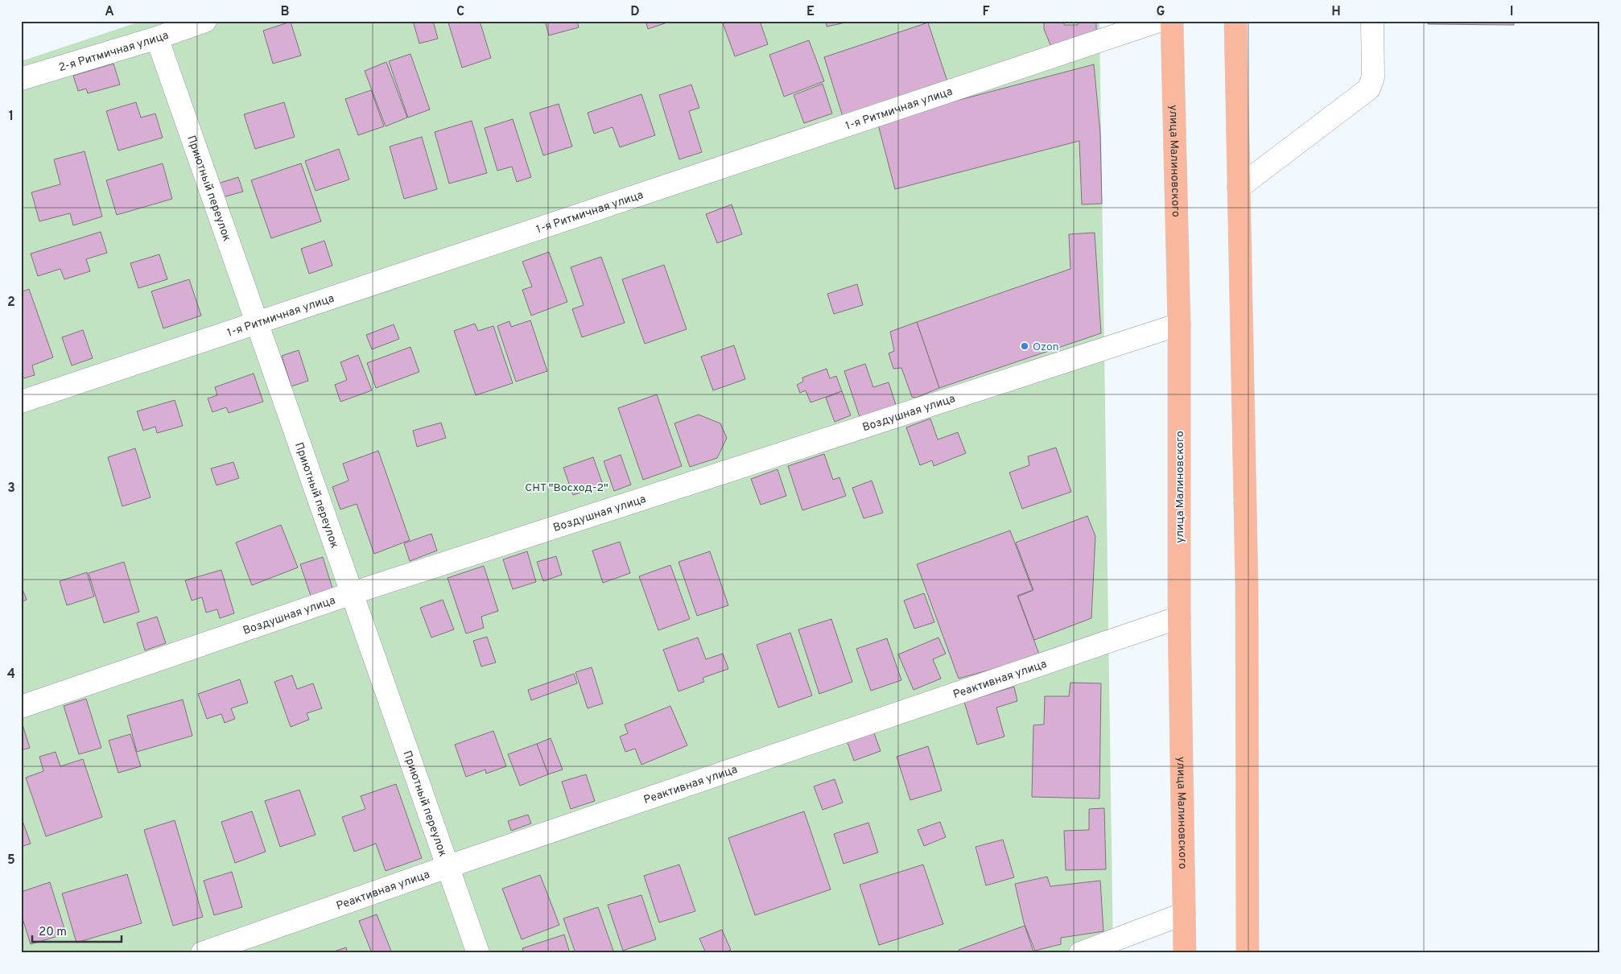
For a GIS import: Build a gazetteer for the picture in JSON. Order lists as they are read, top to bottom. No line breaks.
{"streets":{"highway":["улица Малиновского"],"street":["2-я Ритмичная улица","1-я Ритмичная улица","Приютный переулок","Воздушная улица","Реактивная улица"]},"crossings":[["2-я Ритмичная улица","Приютный переулок"],["1-я Ритмичная улица","Приютный переулок"],["улица Малиновского","Воздушная улица"],["улица Малиновского","Реактивная улица"],["Приютный переулок","Воздушная улица"],["Приютный переулок","Реактивная улица"]],"parks":["СНТ \"Восход-2\""],"places":["Ozon"],"scale_bar":"20 m","grid":{"columns":["A","B","C","D","E","F","G","H","I"],"rows":["1","2","3","4","5"]}}
